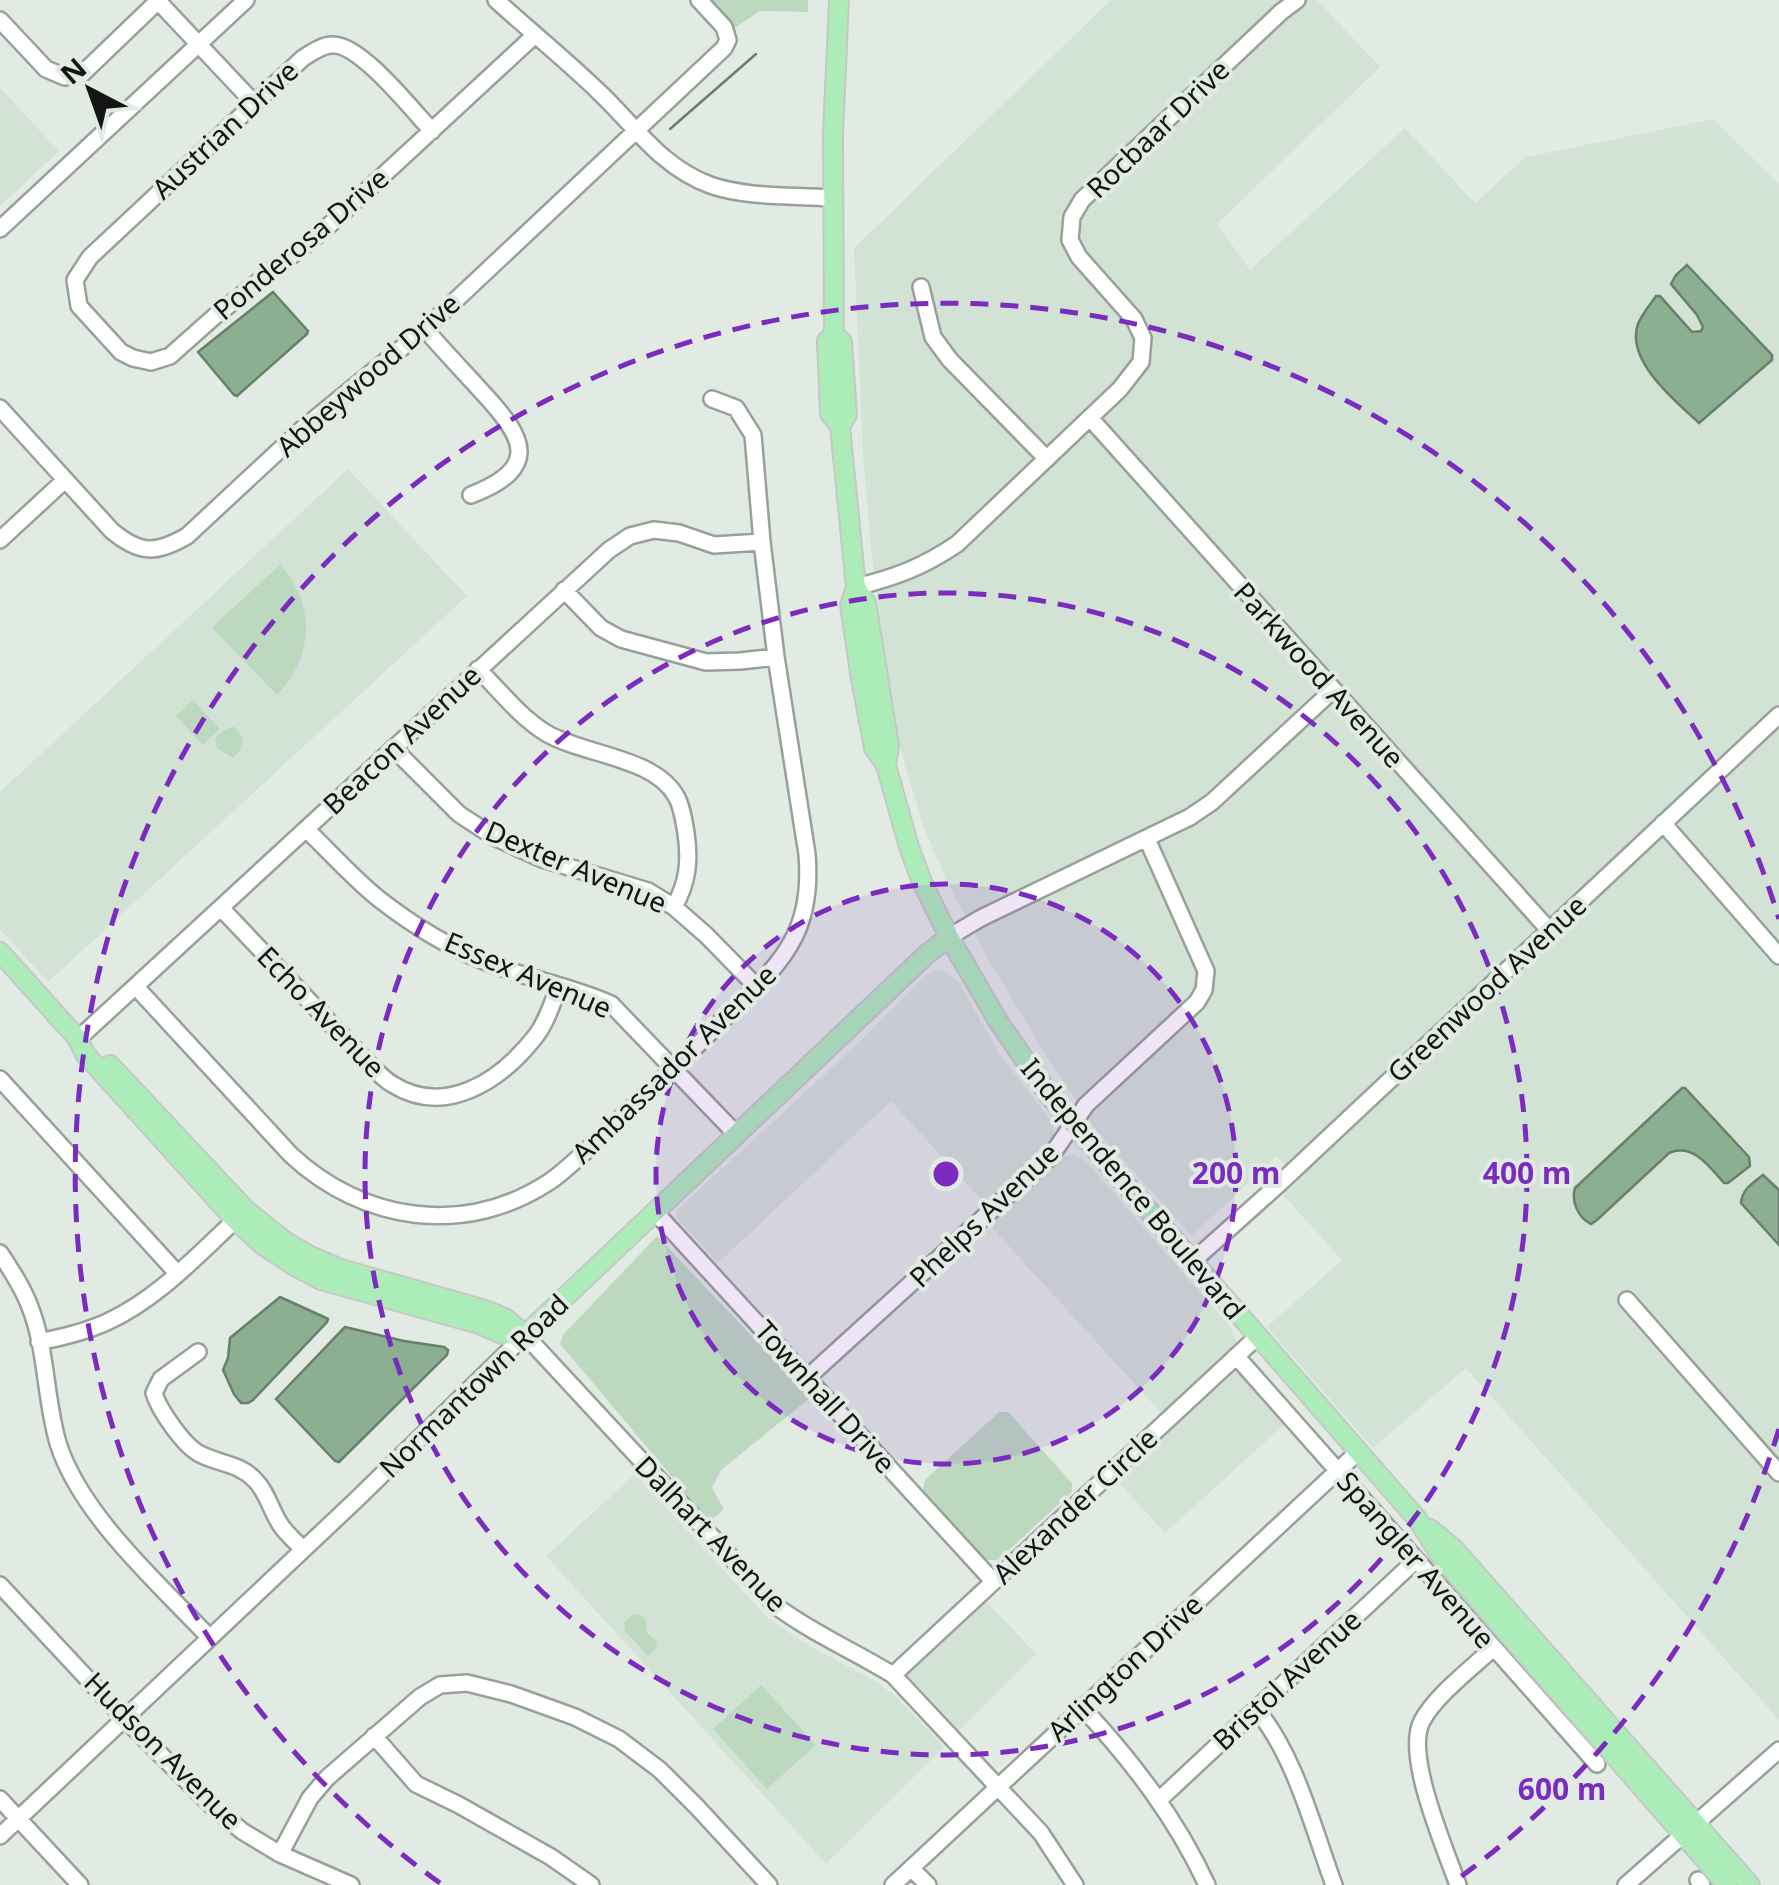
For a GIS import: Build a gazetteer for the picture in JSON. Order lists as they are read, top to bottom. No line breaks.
{"streets":{"main road":["Independence Boulevard","Normantown Road","Dalhart Avenue"],"street":["Rocbaar Drive","Austrian Drive","Ponderosa Drive","Abbeywood Drive","Parkwood Avenue","Beacon Avenue","Dexter Avenue","Essex Avenue","Greenwood Avenue","Echo Avenue","Ambassador Avenue","Phelps Avenue","Townhall Drive","Alexander Circle","Spangler Avenue","Arlington Drive","Bristol Avenue","Hudson Avenue"]},"crossings":[["Rocbaar Drive","Parkwood Avenue"],["Austrian Drive","Ponderosa Drive"],["Parkwood Avenue","Greenwood Avenue"],["Beacon Avenue","Dexter Avenue"],["Beacon Avenue","Essex Avenue"],["Beacon Avenue","Echo Avenue"],["Beacon Avenue","Ambassador Avenue"],["Beacon Avenue","Dalhart Avenue"],["Dexter Avenue","Ambassador Avenue"],["Essex Avenue","Echo Avenue"],["Essex Avenue","Ambassador Avenue"],["Essex Avenue","Normantown Road"],["Greenwood Avenue","Independence Boulevard"],["Independence Boulevard","Phelps Avenue"],["Independence Boulevard","Normantown Road"],["Independence Boulevard","Alexander Circle"],["Independence Boulevard","Arlington Drive"],["Phelps Avenue","Townhall Drive"],["Normantown Road","Townhall Drive"],["Normantown Road","Dalhart Avenue"],["Normantown Road","Hudson Avenue"],["Townhall Drive","Alexander Circle"],["Alexander Circle","Dalhart Avenue"],["Alexander Circle","Spangler Avenue"],["Dalhart Avenue","Arlington Drive"],["Spangler Avenue","Arlington Drive"],["Spangler Avenue","Bristol Avenue"]],"north":"top left","rings":["200 m","400 m","600 m"]}
